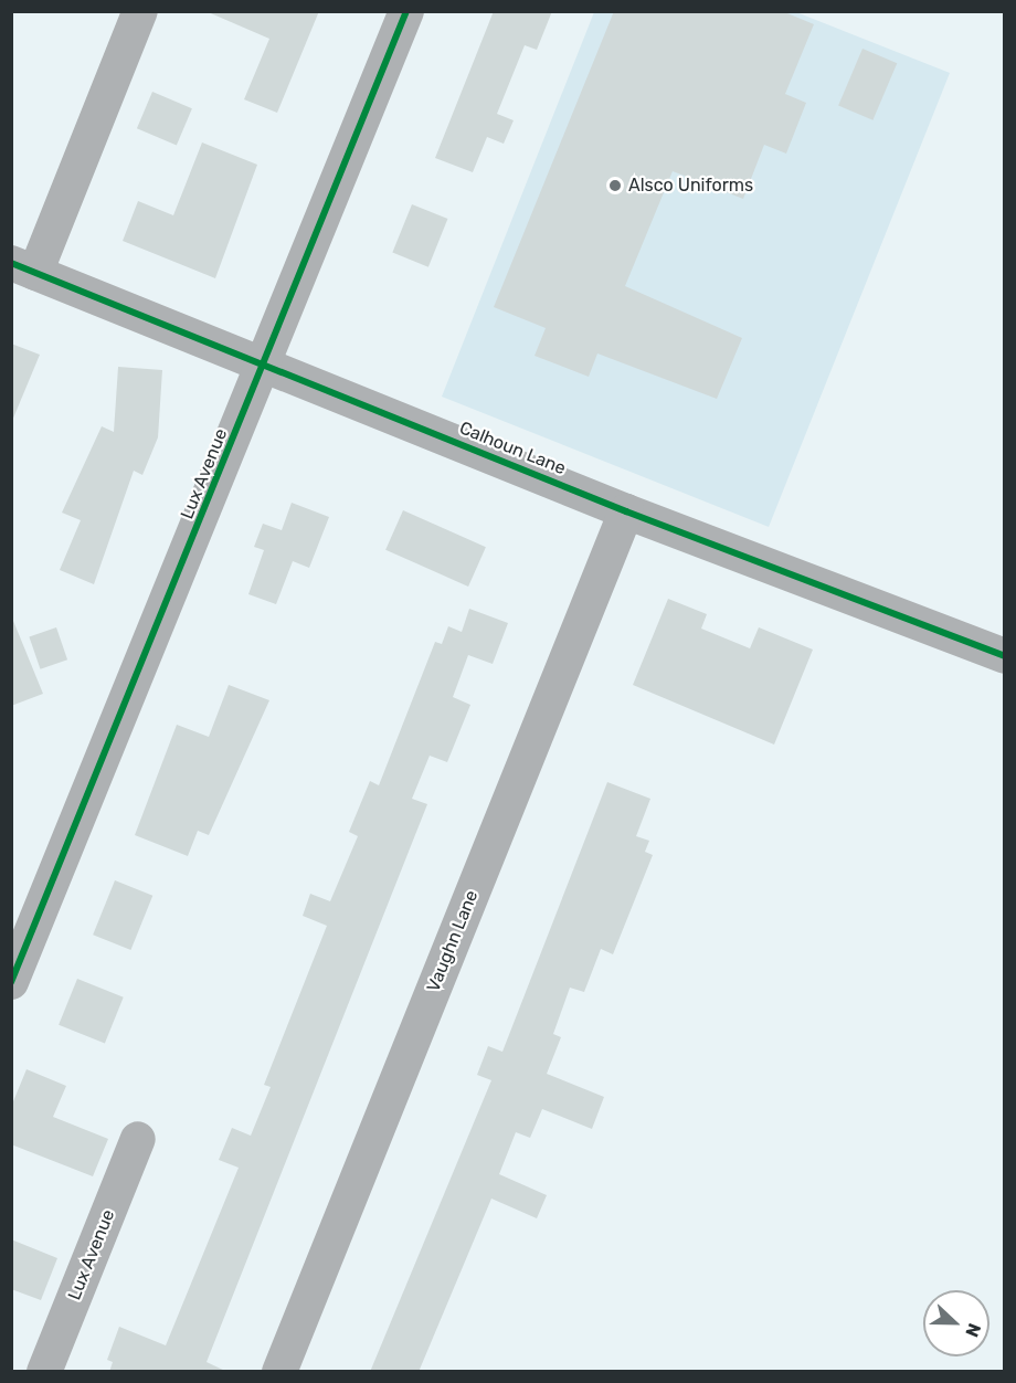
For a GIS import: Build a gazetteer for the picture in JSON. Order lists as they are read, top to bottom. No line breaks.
{"streets":{"street":["Calhoun Lane","Lux Avenue","Vaughn Lane"]},"crossings":[["Calhoun Lane","Lux Avenue"],["Calhoun Lane","Vaughn Lane"]],"places":["Alsco Uniforms"],"north":"right"}
